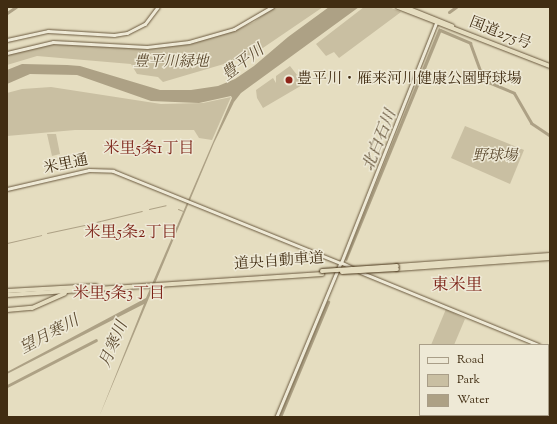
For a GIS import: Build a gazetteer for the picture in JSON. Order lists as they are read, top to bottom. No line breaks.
{"streets":{"highway":["国道275号","道央自動車道"],"street":["米里通"]},"districts":["米里5条1丁目","米里5条2丁目","東米里","米里5条3丁目"],"water":["豊平川","北白石川","望月寒川","月寒川"],"parks":["豊平川緑地","野球場"],"places":["豊平川・雁来河川健康公園野球場"],"legend":["Road","Park","Water"]}
